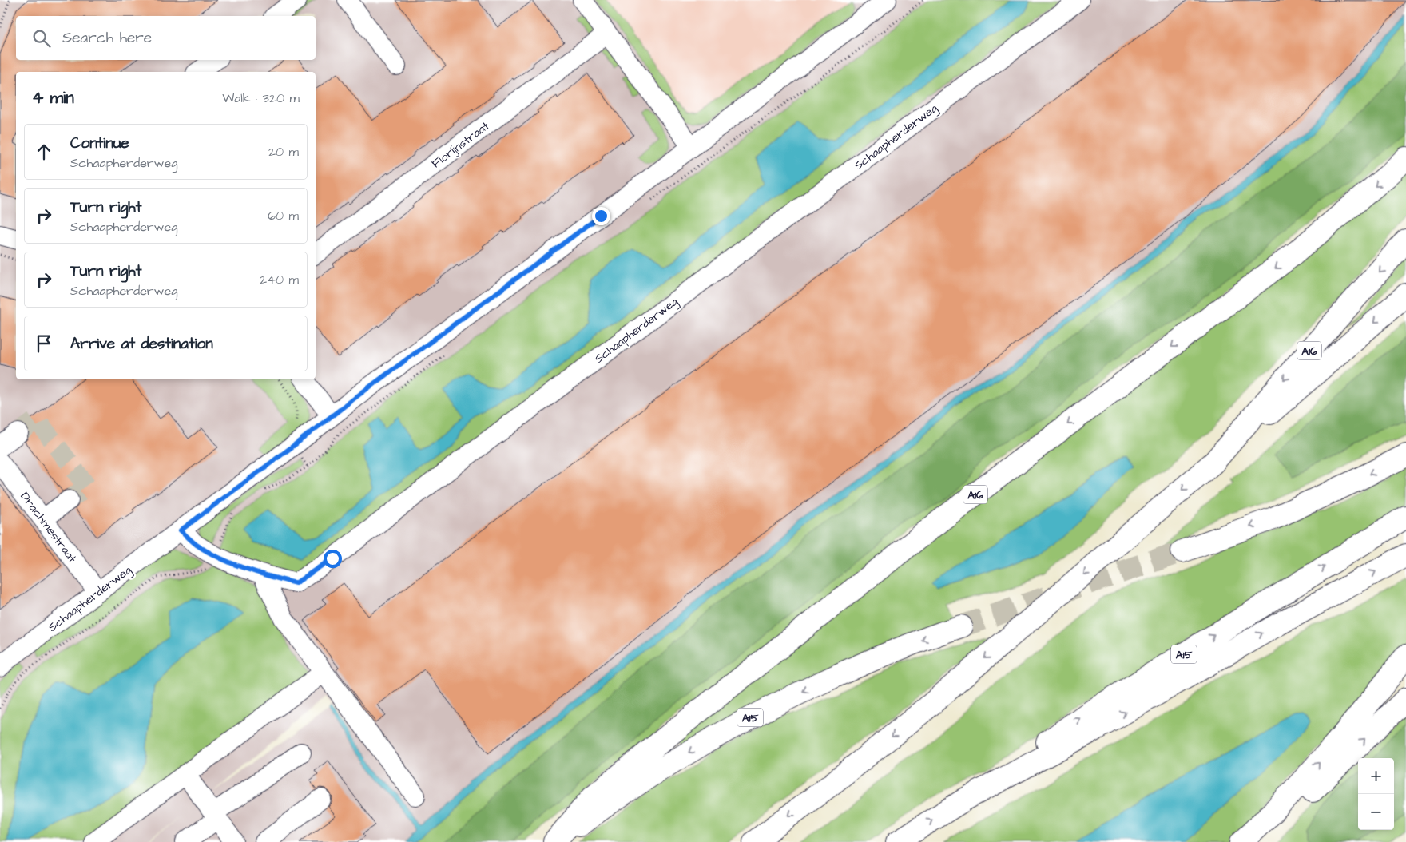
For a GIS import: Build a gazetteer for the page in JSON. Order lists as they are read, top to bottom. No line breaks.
{"streets":{"highway":["A16","A15"],"street":["Schaapherderweg","Florijnstraat","Drachmestraat"]},"crossings":[["Schaapherderweg","Drachmestraat"],["A16","A15"]],"page":{"search":"Search here","heading":["4 min","Walk · 320 m"],"list":[["Continue","Schaapherderweg","20 m"],["Turn right","Schaapherderweg","60 m"],["Turn right","Schaapherderweg","240 m"],"Arrive at destination"],"map_buttons":["+","−"]}}
